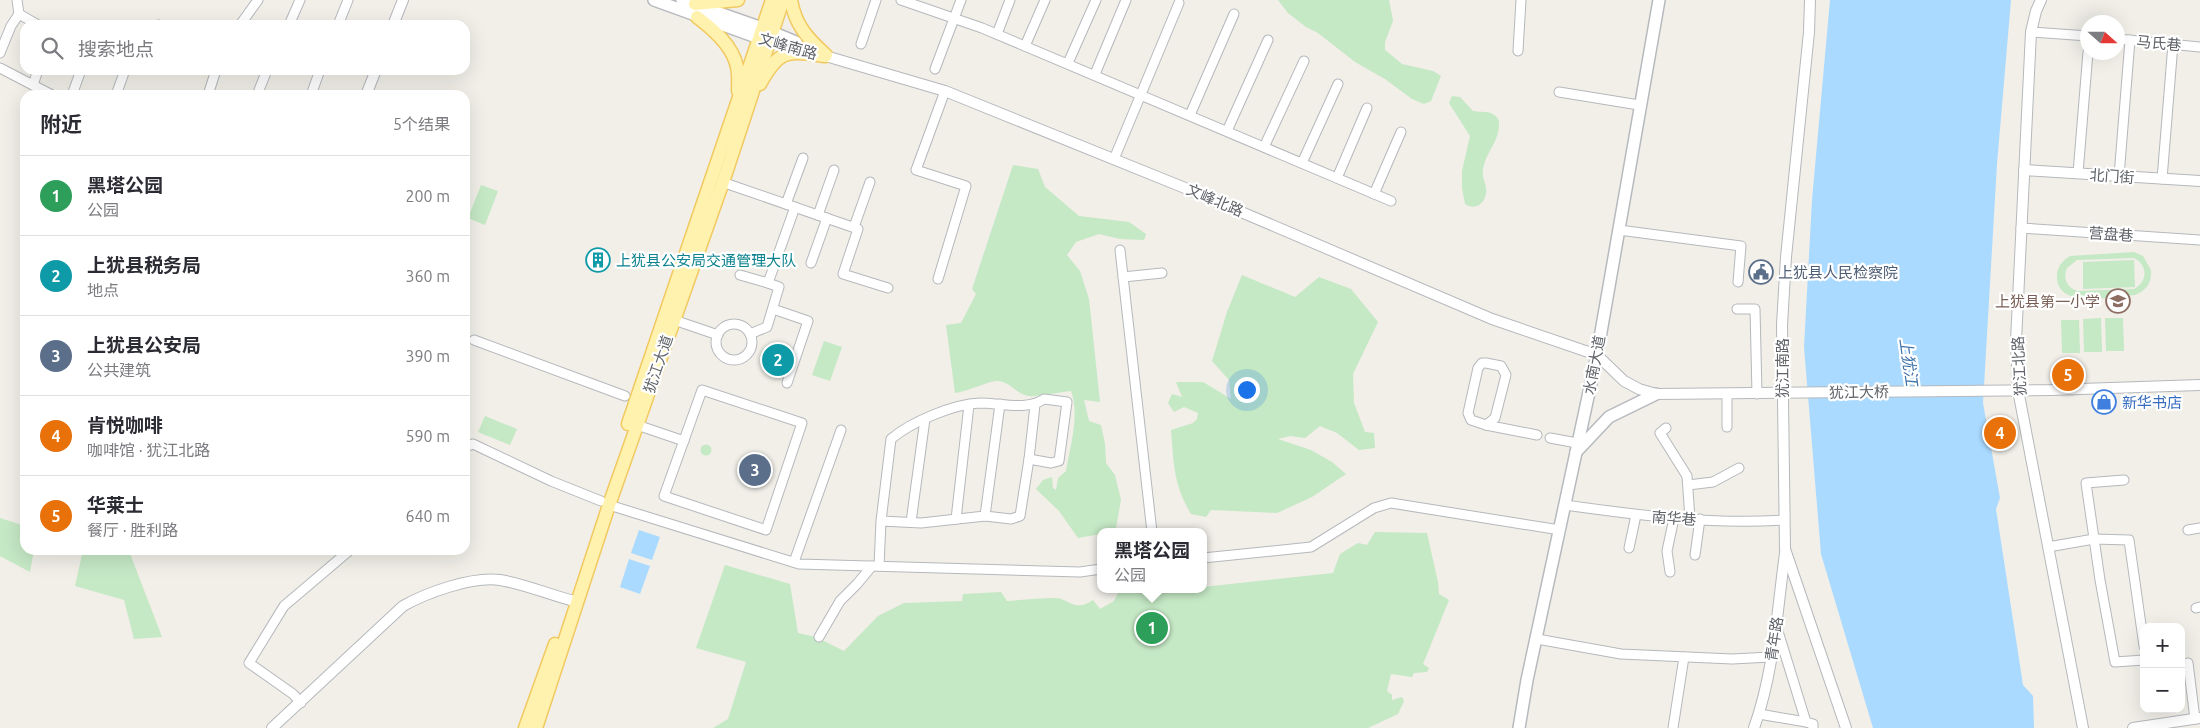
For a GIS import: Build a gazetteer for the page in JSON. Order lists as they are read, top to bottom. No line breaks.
{"streets":{"main road":["文峰南路","犹江大道","水南大道"],"street":["马氏巷","北门街","文峰北路","营盘巷","犹江北路","犹江南路","犹江大桥","南华巷","青年路"]},"crossings":[["文峰南路","文峰北路"],["文峰南路","犹江大道"],["北门街","犹江北路"],["文峰北路","水南大道"],["文峰北路","犹江大桥"],["营盘巷","犹江北路"],["水南大道","犹江大桥"],["水南大道","南华巷"],["犹江北路","犹江大桥"],["犹江南路","犹江大桥"],["犹江南路","南华巷"],["犹江南路","青年路"]],"water":["上犹江"],"places":{"building":["上犹县公安局交通管理大队"],"public building":["上犹县人民检察院"],"school or university":["上犹县第一小学"],"shop":["新华书店"]},"north":"right","page":{"search":"搜索地点","heading":["附近","5个结果"],"list":[{"mark":"1","name":"黑塔公园","note":"公园","value":"200 m"},{"mark":"2","name":"上犹县税务局","note":"地点","value":"360 m"},{"mark":"3","name":"上犹县公安局","note":"公共建筑","value":"390 m"},{"mark":"4","name":"肯悦咖啡","note":"咖啡馆 · 犹江北路","value":"590 m"},{"mark":"5","name":"华莱士","note":"餐厅 · 胜利路","value":"640 m"}],"pins":["2","5","4","3","1"],"popup":["黑塔公园","公园"],"map_buttons":["+","−"]}}
